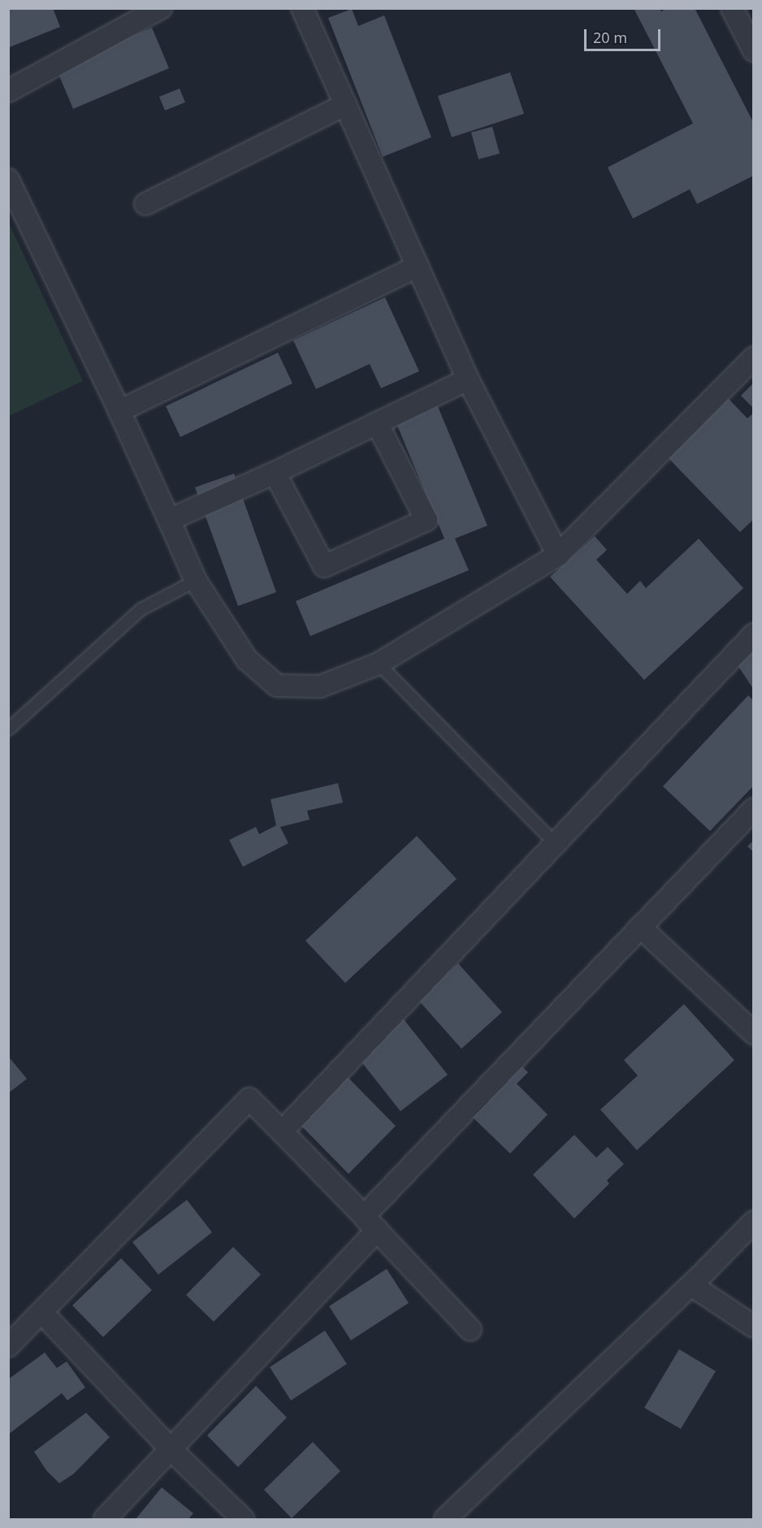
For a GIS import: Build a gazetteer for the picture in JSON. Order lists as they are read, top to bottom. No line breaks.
{"scale_bar":"20 m"}
